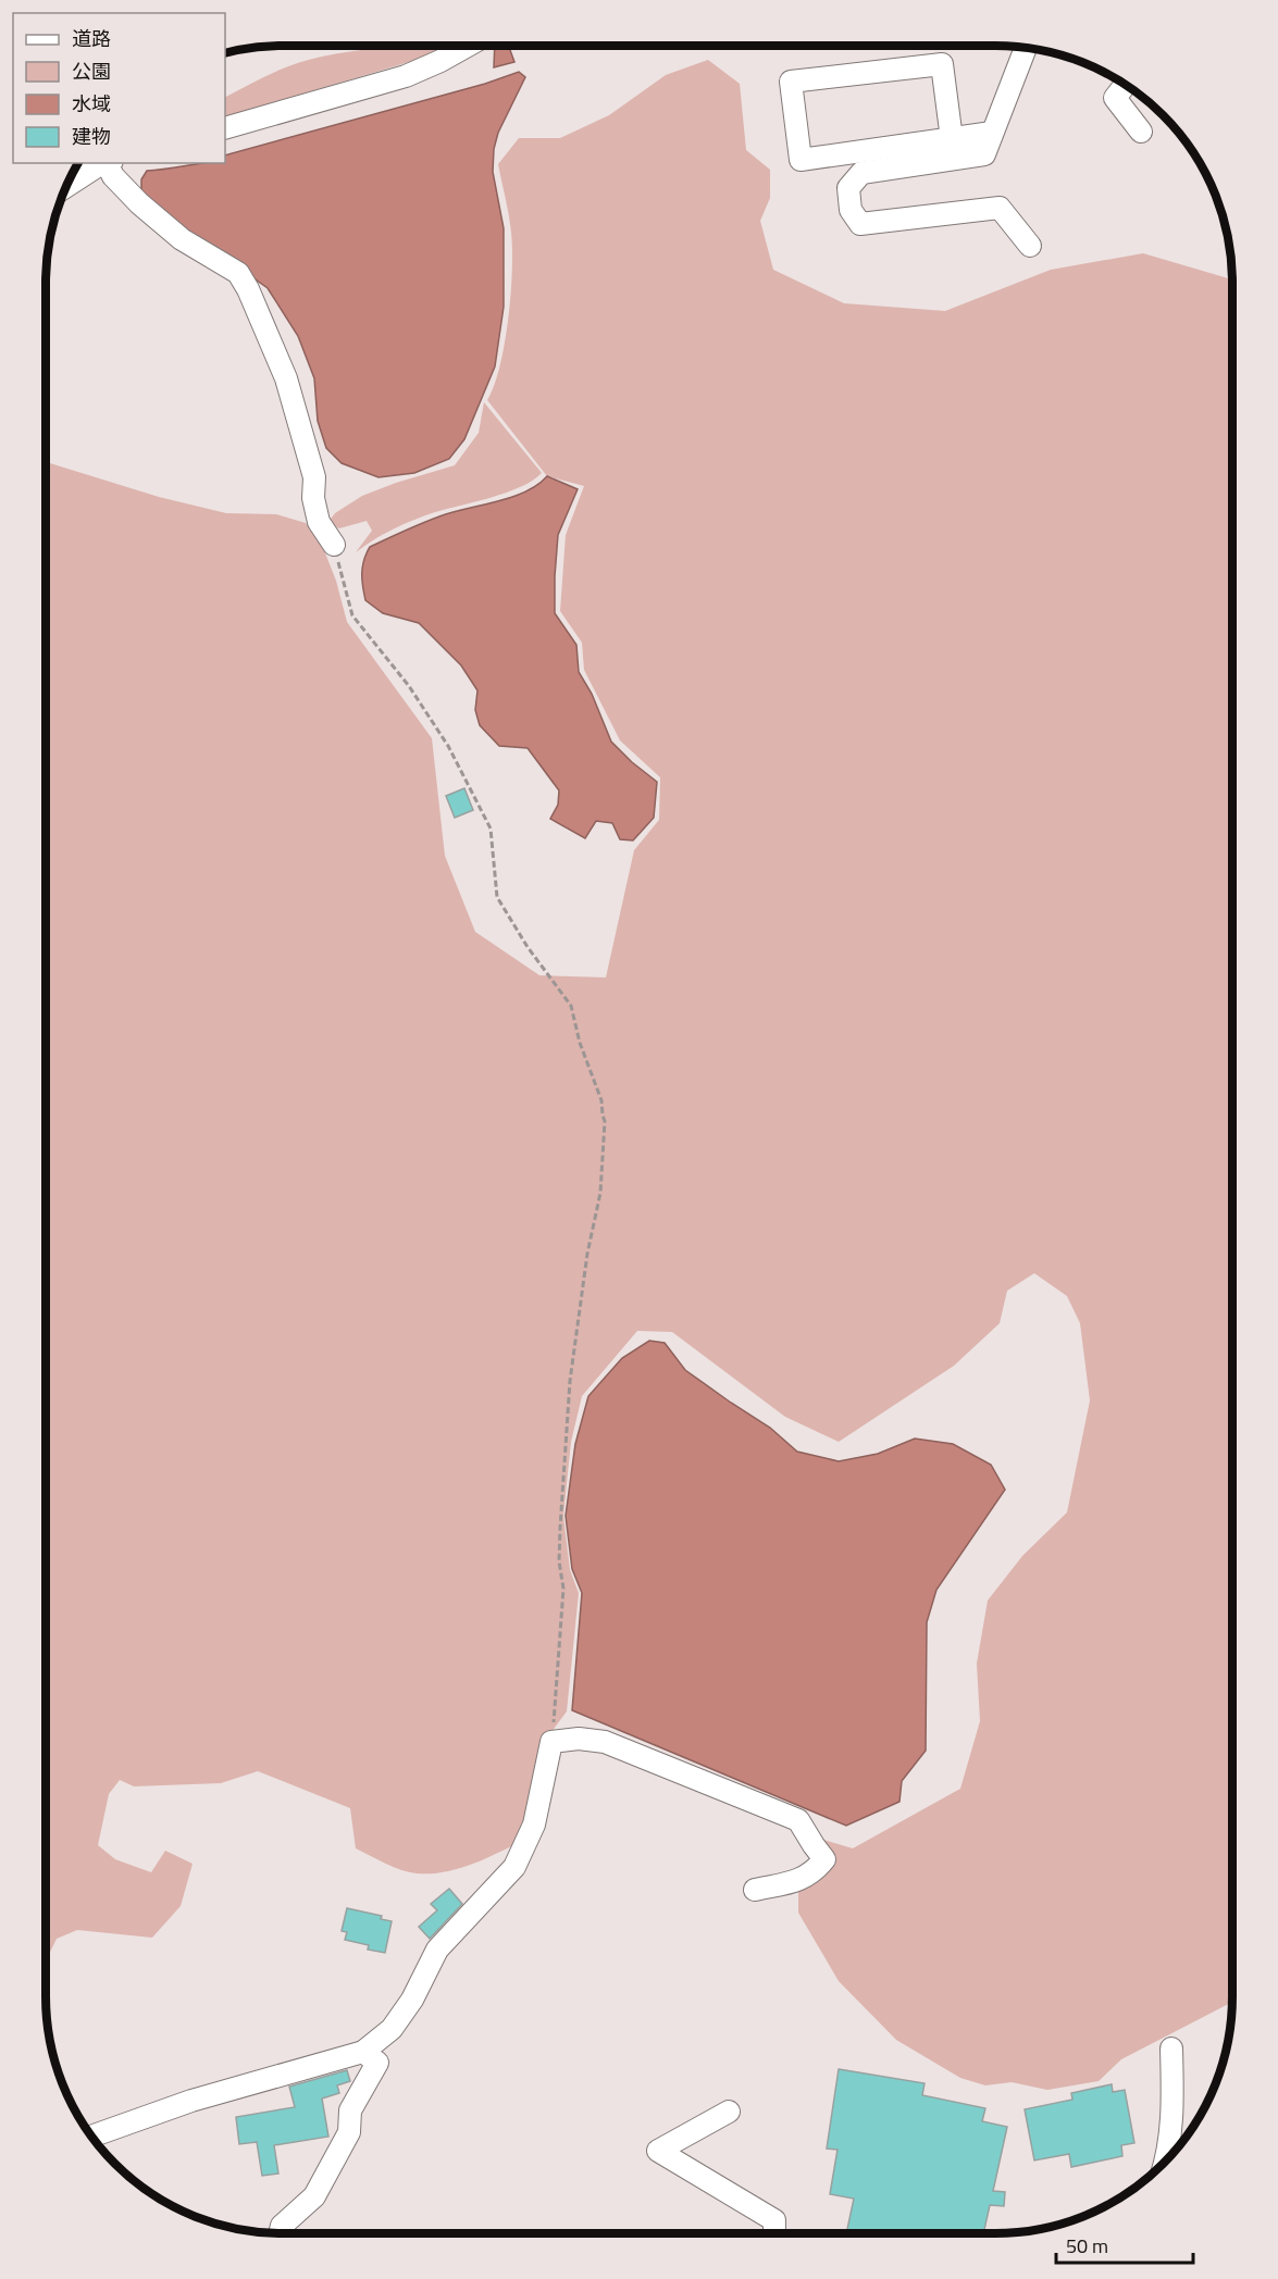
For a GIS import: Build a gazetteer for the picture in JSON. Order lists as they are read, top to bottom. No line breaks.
{"legend":["道路","公園","水域","建物"],"scale_bar":"50 m"}
